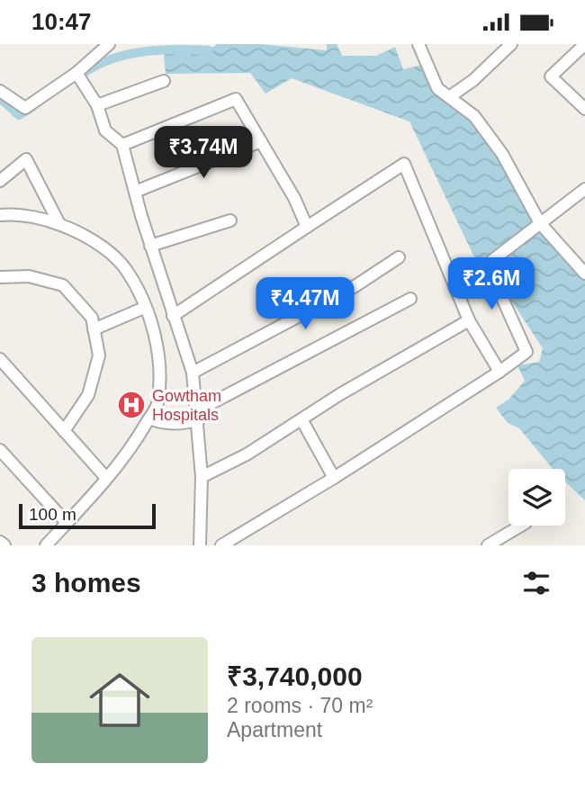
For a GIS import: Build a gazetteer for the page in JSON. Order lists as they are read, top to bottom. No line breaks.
{"places":{"hospital":["Gowtham Hospitals"]},"scale_bar":"100 m","page":{"status":"10:47","price":["₹3.74M","₹2.6M","₹4.47M"],"scale":"100 m","heading":"3 homes","list":[{"name":"₹3,740,000","note":"2 rooms · 70 m² · Apartment"}]}}
